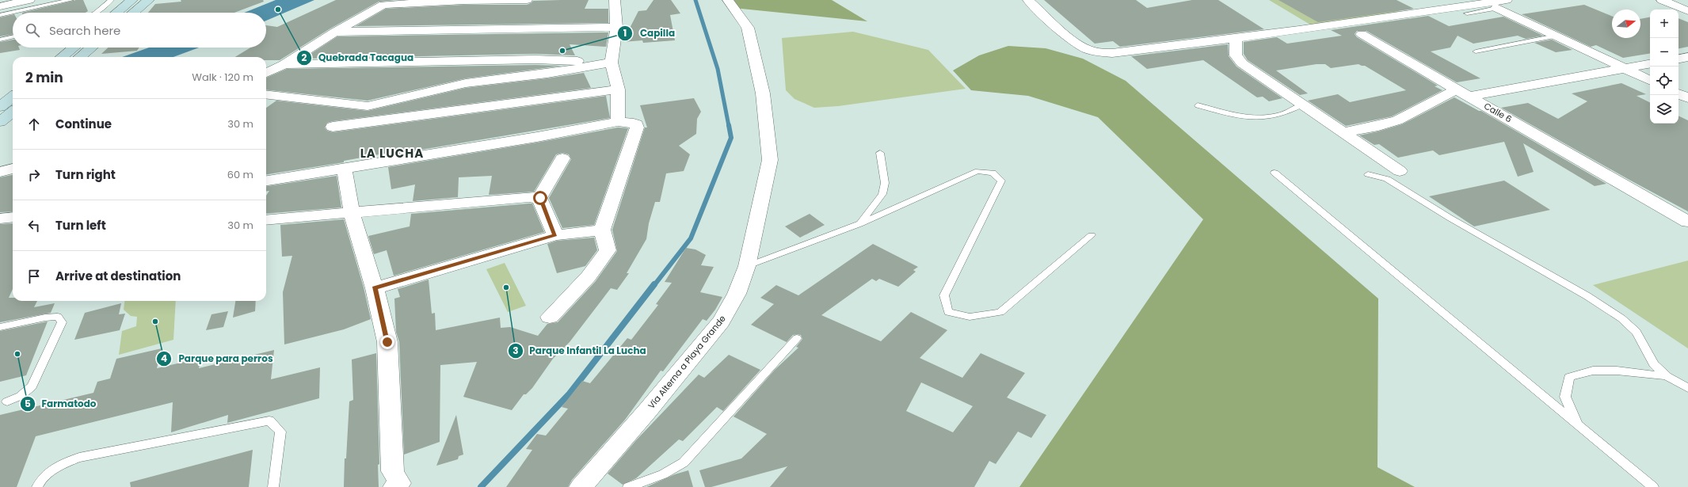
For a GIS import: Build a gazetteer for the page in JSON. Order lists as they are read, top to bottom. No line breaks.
{"streets":{"street":["Calle 6","Vía Alterna a Playa Grande"]},"districts":["LA LUCHA"],"places":["Quebrada Tacagua","Capilla","Parque Infantil La Lucha","Parque para perros","Farmatodo"],"north":"right","page":{"map_buttons":["+","−"],"search":"Search here","heading":["2 min","Walk · 120 m"],"list":[["Continue","30 m"],["Turn right","60 m"],["Turn left","30 m"],"Arrive at destination"]}}
